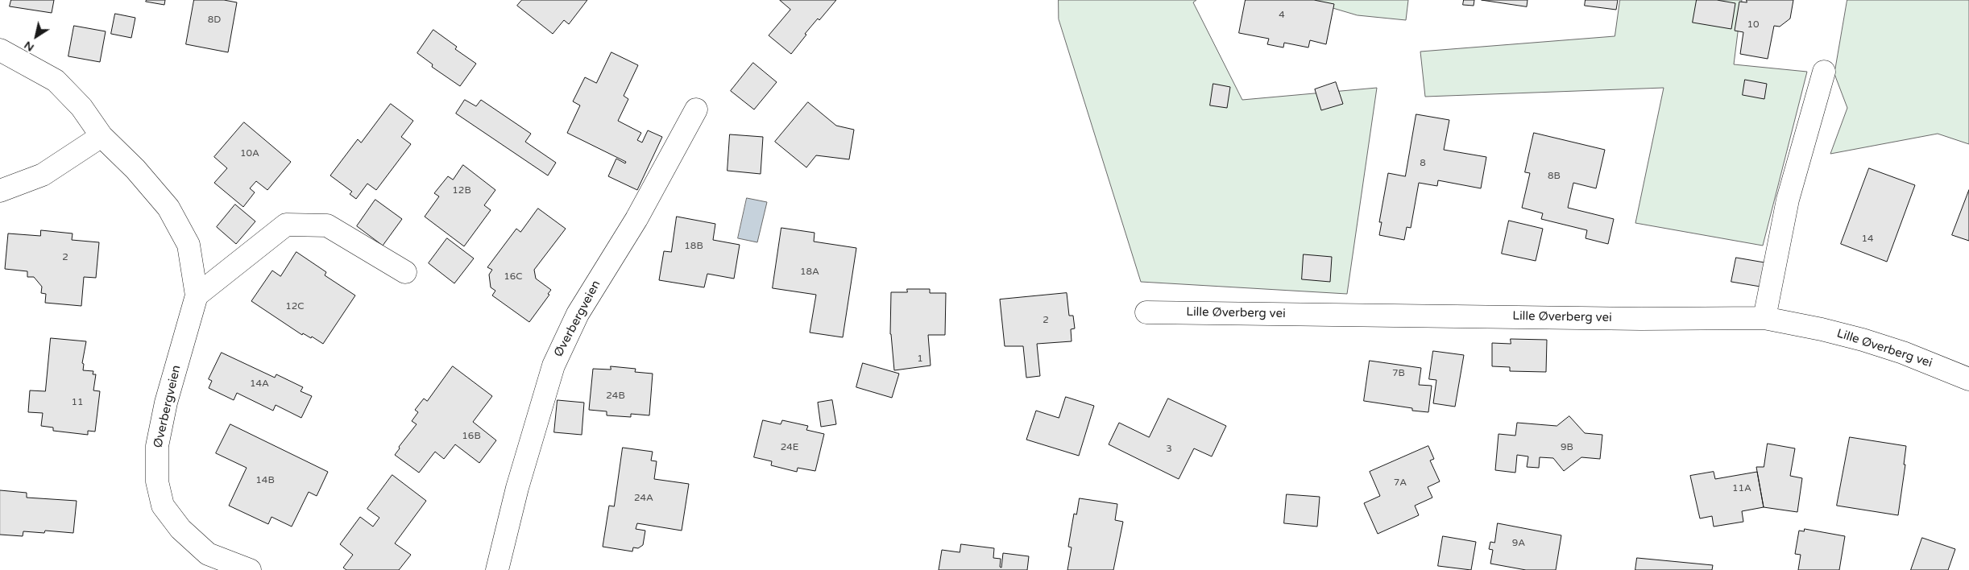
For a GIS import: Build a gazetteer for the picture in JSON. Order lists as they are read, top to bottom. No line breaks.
{"streets":{"street":["Lille Øverberg vei","Øverbergveien"]},"house_numbers":["4","8D","10","10A","8","8B","12B","14","18B","2","18A","16C","12C","2","1","7B","14A","24B","11","16B","24E","9B","3","14B","7A","11A","24A","9A"],"north":"bottom left"}
